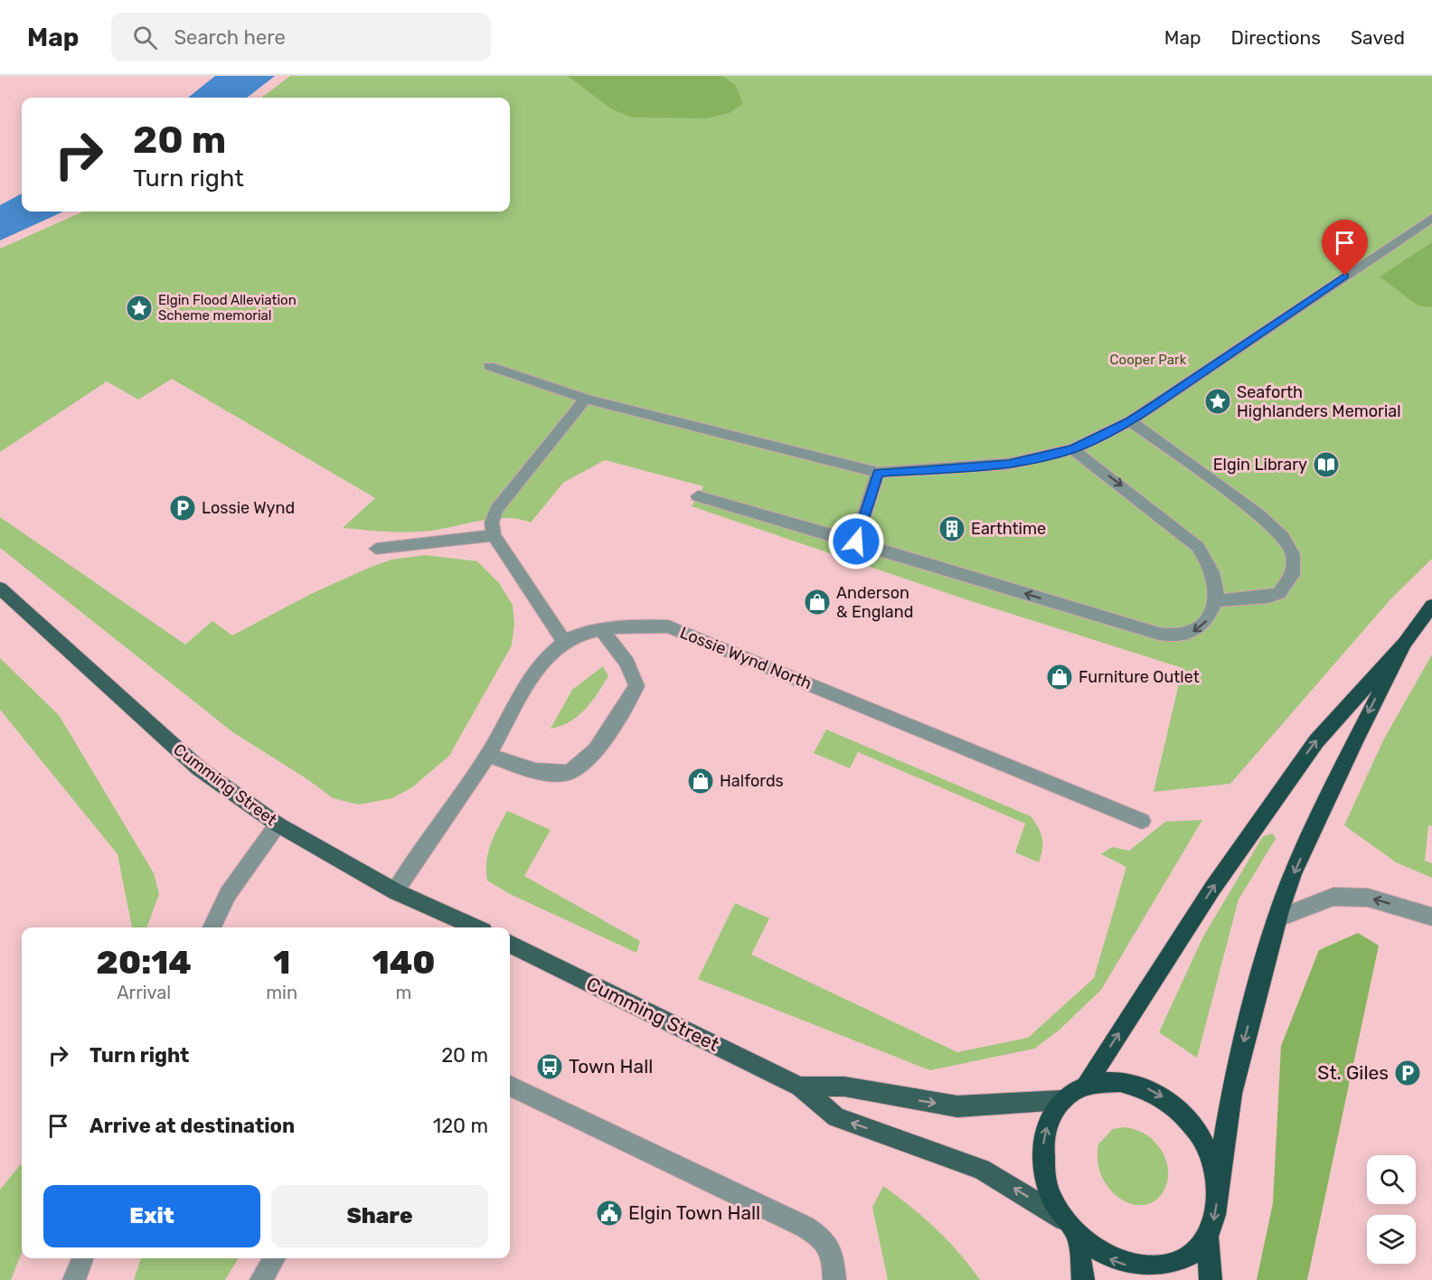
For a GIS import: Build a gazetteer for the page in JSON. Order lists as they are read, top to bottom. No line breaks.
{"streets":{"main road":["Cumming Street"],"street":["Lossie Wynd North"]},"crossings":[["Lossie Wynd North","Cumming Street"]],"parks":["Cooper Park"],"places":{"place":["Elgin Flood Alleviation Scheme memorial","Seaforth Highlanders Memorial"],"library":["Elgin Library"],"parking":["Lossie Wynd","St. Giles"],"building":["Earthtime"],"shop":["Anderson & England","Furniture Outlet","Halfords"],"bus stop":["Town Hall"],"public building":["Elgin Town Hall"]},"page":{"header":"Map","search":"Search here","nav":["Map","Directions","Saved"],"turn":["20 m","Turn right"],"eta":["20:14","Arrival","1","min","140","m"],"list":[{"name":"Turn right","value":"20 m"},{"name":"Arrive at destination","value":"120 m"}],"buttons":["Exit","Share"]}}
